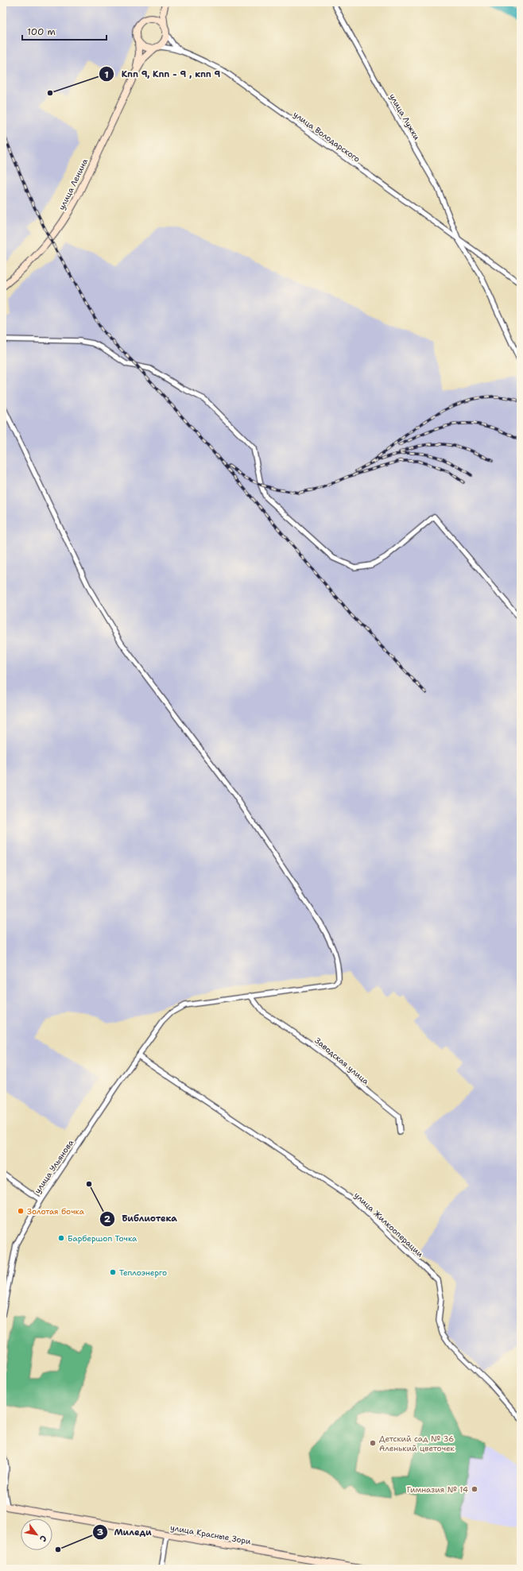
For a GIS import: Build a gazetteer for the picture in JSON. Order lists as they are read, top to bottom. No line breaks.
{"streets":{"street":["улица Лужки","улица Володарского","улица Ленина","Заводская улица","улица Ульянова","улица Жилкооперации","улица Красные Зори"]},"crossings":[["улица Лужки","улица Володарского"],["Заводская улица","улица Ульянова"],["улица Ульянова","улица Жилкооперации"]],"places":["Кпп 9, Кпп - 9 , кпп 9","Библиотека","Золотая бочка","Барбершоп Точка","Теплоэнерго","Детский сад № 36 Аленький цветочек","Гимназия № 14","Миледи"],"scale_bar":"100 m","north":"bottom right"}
